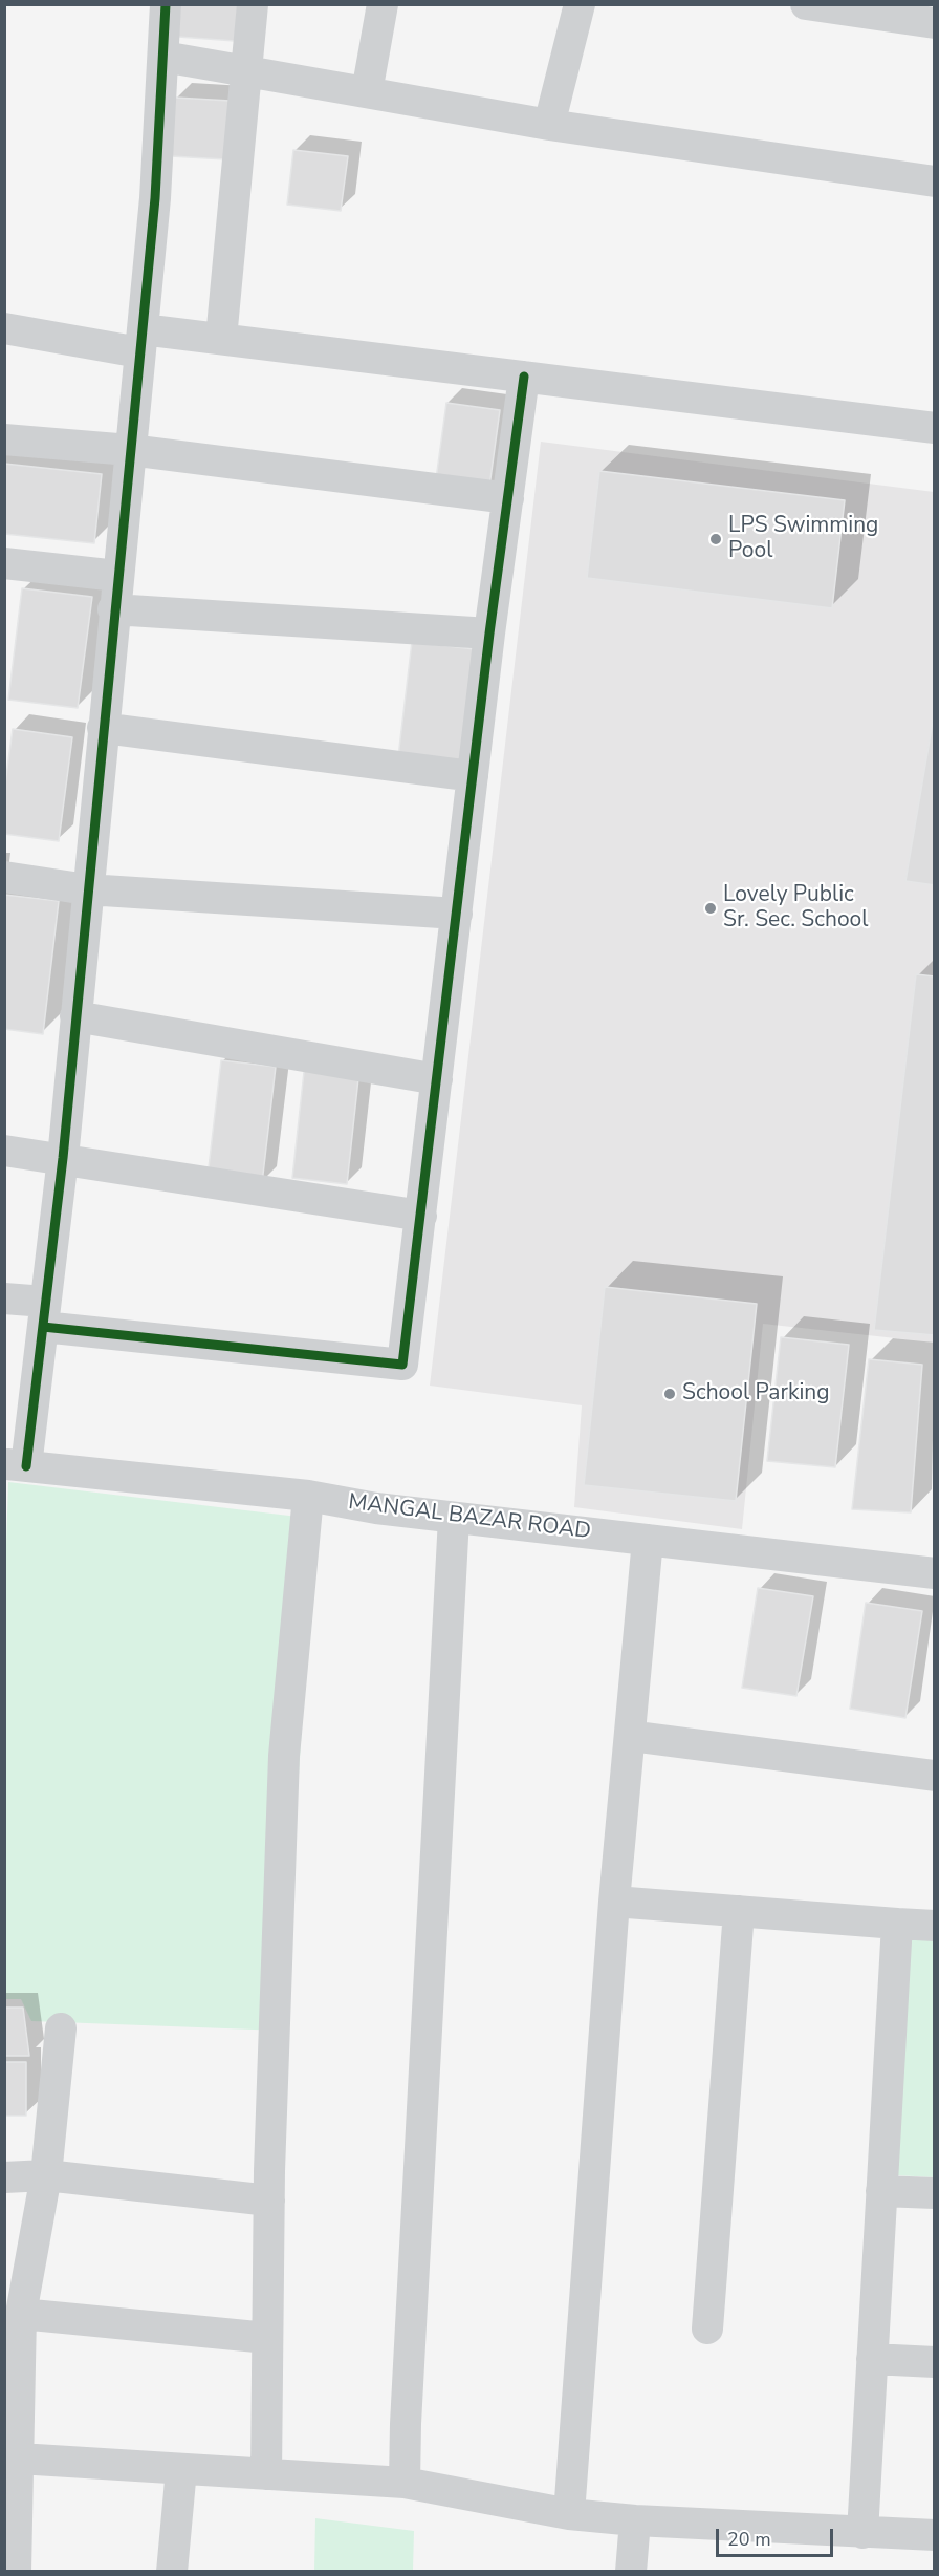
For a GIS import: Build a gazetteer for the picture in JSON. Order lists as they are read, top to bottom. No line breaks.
{"streets":{"street":["MANGAL BAZAR ROAD"]},"places":["LPS Swimming Pool","Lovely Public Sr. Sec. School","School Parking"],"scale_bar":"20 m"}
